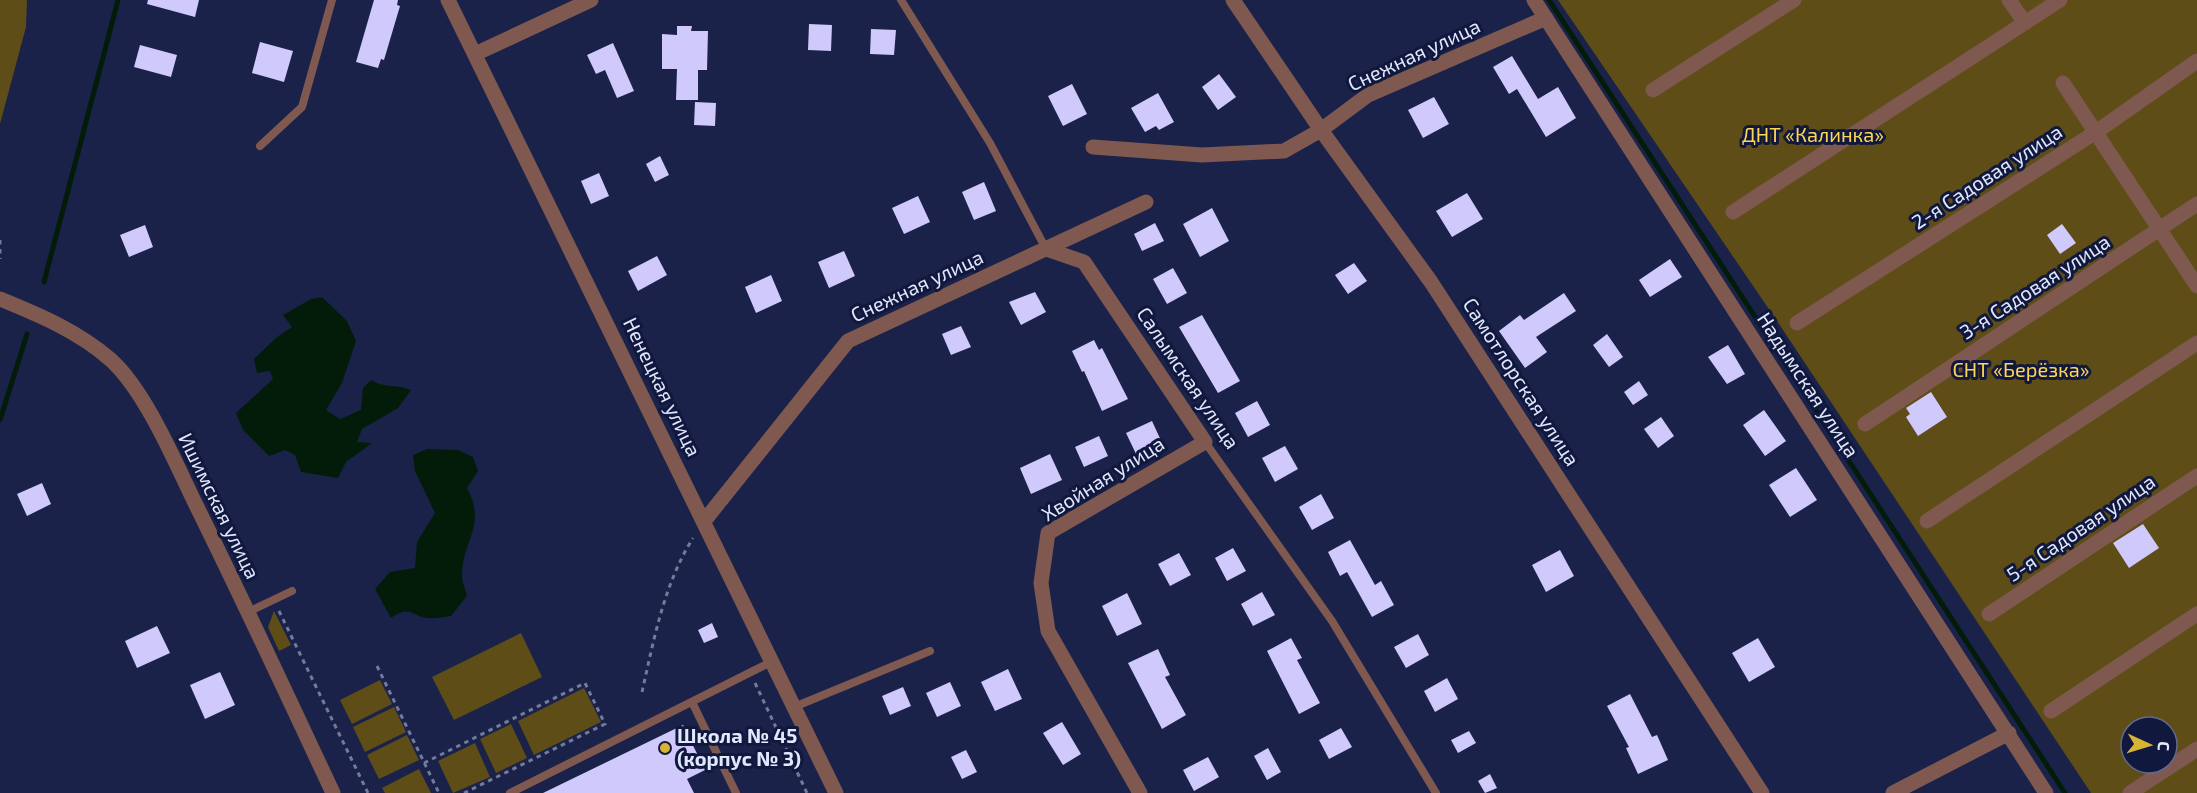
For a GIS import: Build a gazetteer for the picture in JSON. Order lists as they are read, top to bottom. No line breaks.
{"streets":{"street":["Снежная улица","2-я Садовая улица","3-я Садовая улица","Салымская улица","Самотлорская улица","Надымская улица","Ненецкая улица","Хвойная улица","Ишимская улица","5-я Садовая улица"]},"crossings":[["Снежная улица","Салымская улица"],["Снежная улица","Самотлорская улица"],["Снежная улица","Надымская улица"],["Снежная улица","Ненецкая улица"],["Салымская улица","Хвойная улица"]],"parks":["ДНТ «Калинка»","СНТ «Берёзка»"],"places":["Школа № 45 (корпус № 3)"],"north":"right"}
